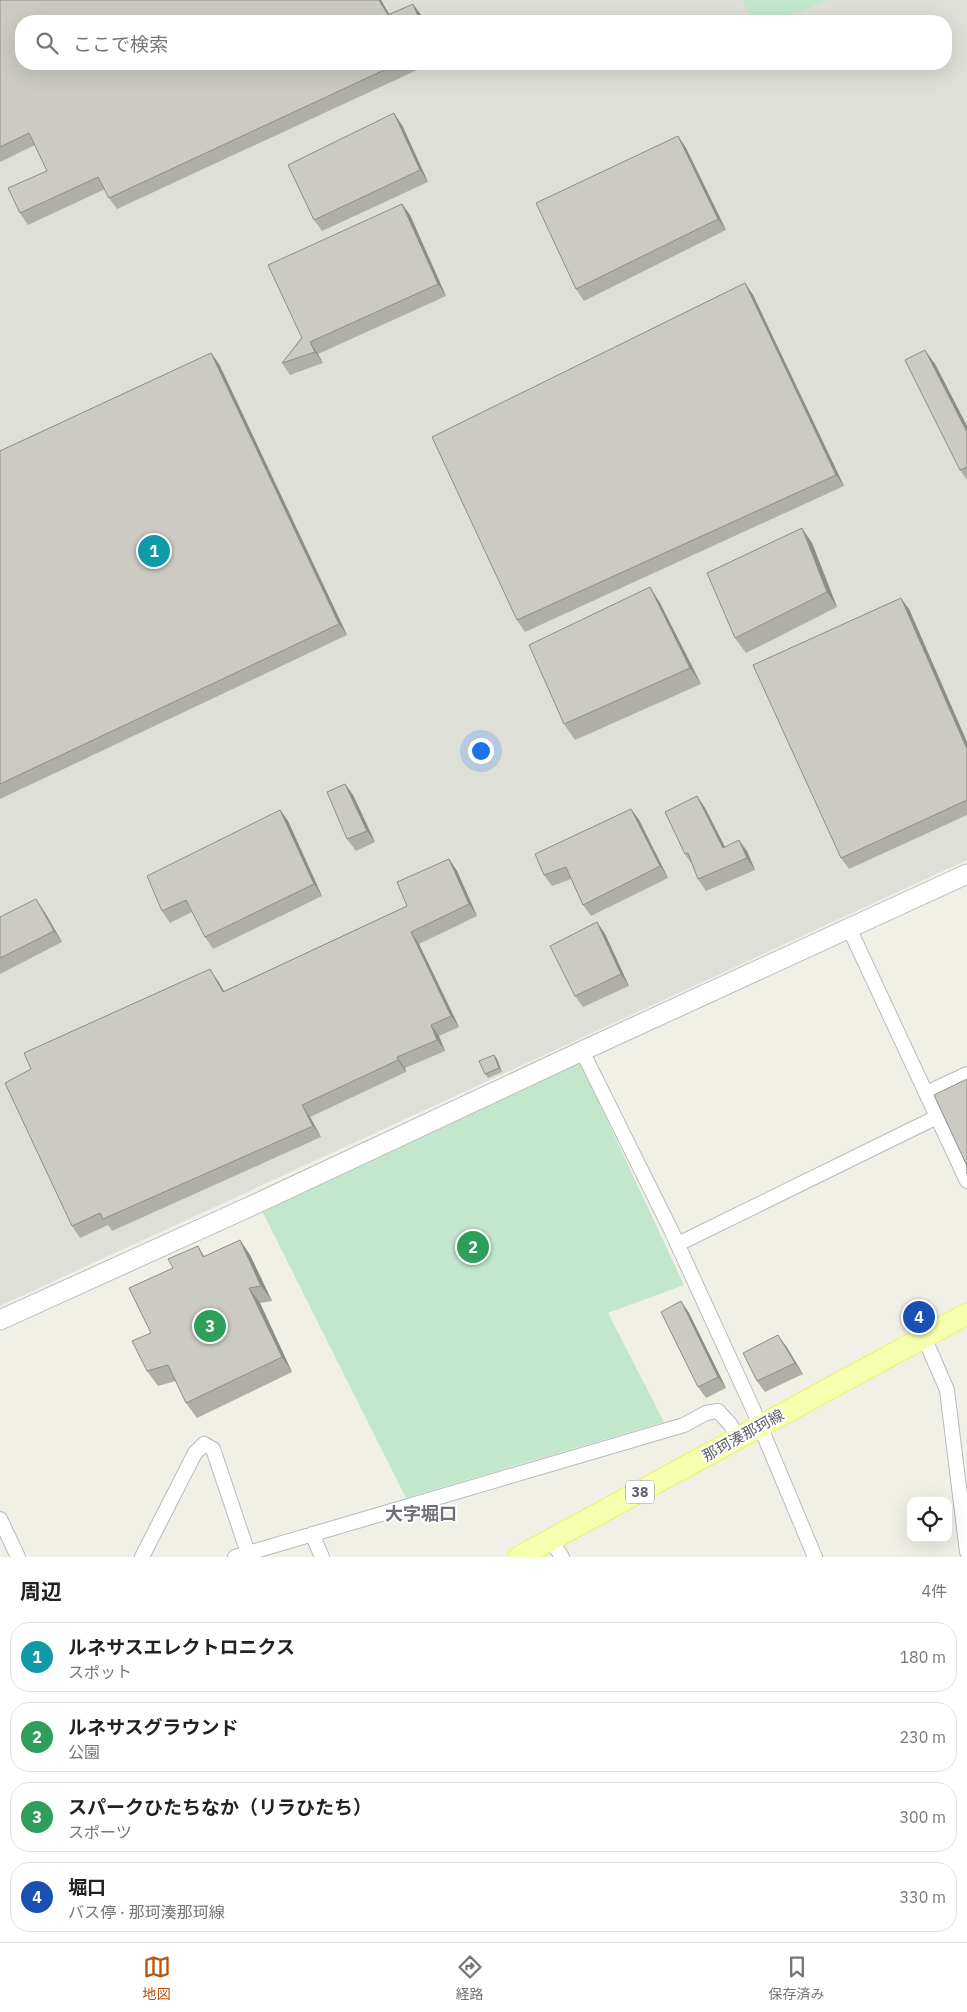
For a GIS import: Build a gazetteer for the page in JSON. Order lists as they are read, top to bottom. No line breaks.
{"streets":{"main road":["那珂湊那珂線","38"]},"districts":["大字堀口"],"page":{"search":"ここで検索","pins":["1","2","4","3"],"heading":["周辺","4件"],"list":[{"mark":"1","name":"ルネサスエレクトロニクス","note":"スポット","value":"180 m"},{"mark":"2","name":"ルネサスグラウンド","note":"公園","value":"230 m"},{"mark":"3","name":"スパークひたちなか（リラひたち）","note":"スポーツ","value":"300 m"},{"mark":"4","name":"堀口","note":"バス停 · 那珂湊那珂線","value":"330 m"}],"nav":["地図","経路","保存済み"]}}
